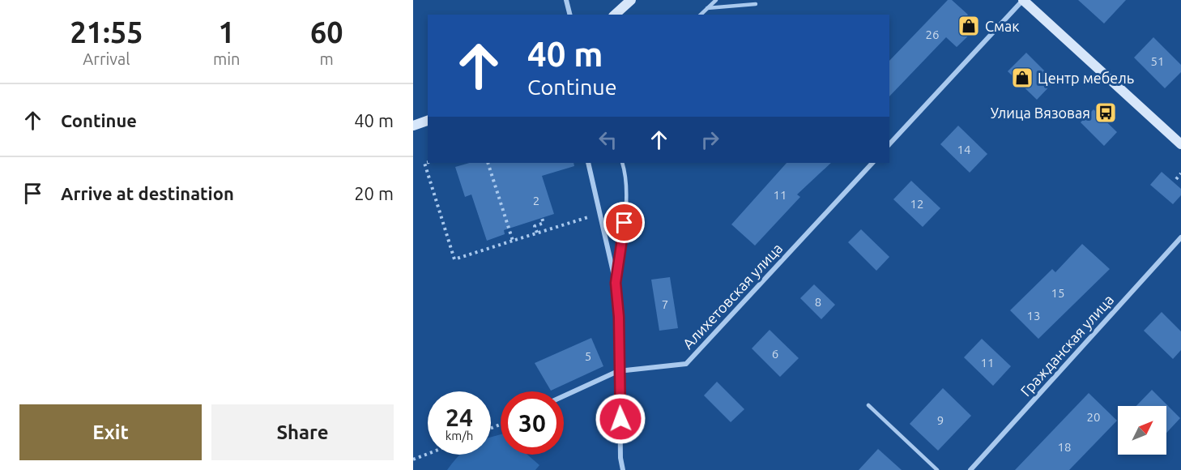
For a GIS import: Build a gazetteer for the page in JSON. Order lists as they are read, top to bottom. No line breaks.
{"streets":{"street":["Алихетовская улица","Гражданская улица"]},"places":{"shop":["Смак","Центр мебель"],"bus stop":["Улица Вязовая"]},"house_numbers":["26","51","14","11","2","12","15","8","7","13","6","5","11","20","9","18"],"north":"top right","page":{"eta":["21:55","Arrival","1","min","60","m"],"turn":["40 m","Continue"],"list":[{"name":"Continue","value":"40 m"},{"name":"Arrive at destination","value":"20 m"}],"speed":"24 km/h","limit":"30","buttons":["Exit","Share"]}}
